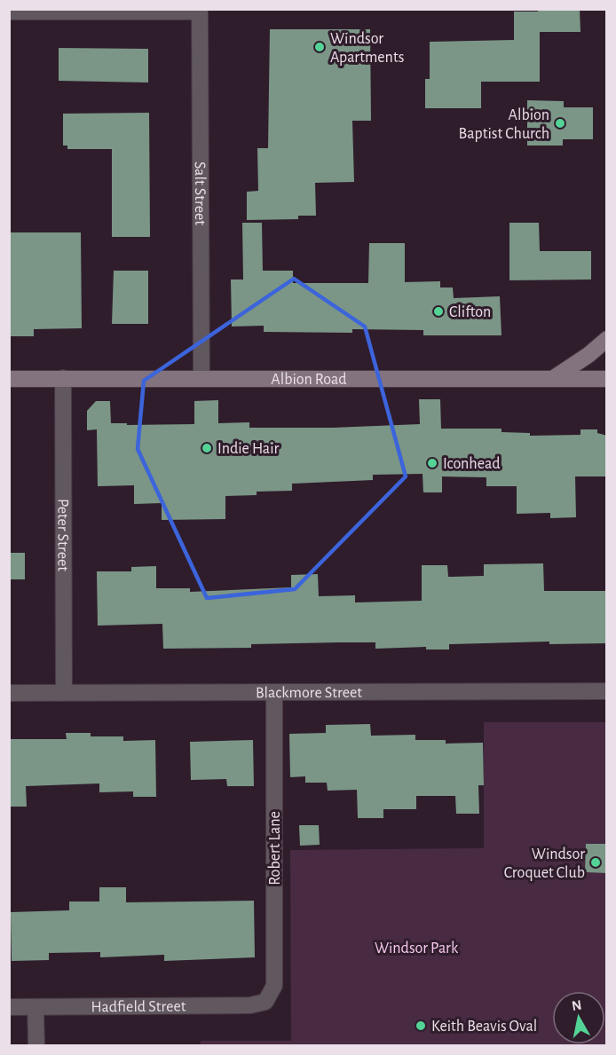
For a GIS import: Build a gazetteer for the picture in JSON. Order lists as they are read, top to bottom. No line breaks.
{"streets":{"main road":["Albion Road"],"street":["Salt Street","Peter Street","Blackmore Street","Robert Lane","Hadfield Street"]},"crossings":[["Salt Street","Albion Road"],["Albion Road","Peter Street"],["Peter Street","Blackmore Street"],["Blackmore Street","Robert Lane"],["Robert Lane","Hadfield Street"]],"parks":["Windsor Park"],"places":["Windsor Apartments","Albion Baptist Church","Clifton","Indie Hair","Iconhead","Windsor Croquet Club","Keith Beavis Oval"],"north":"top"}
